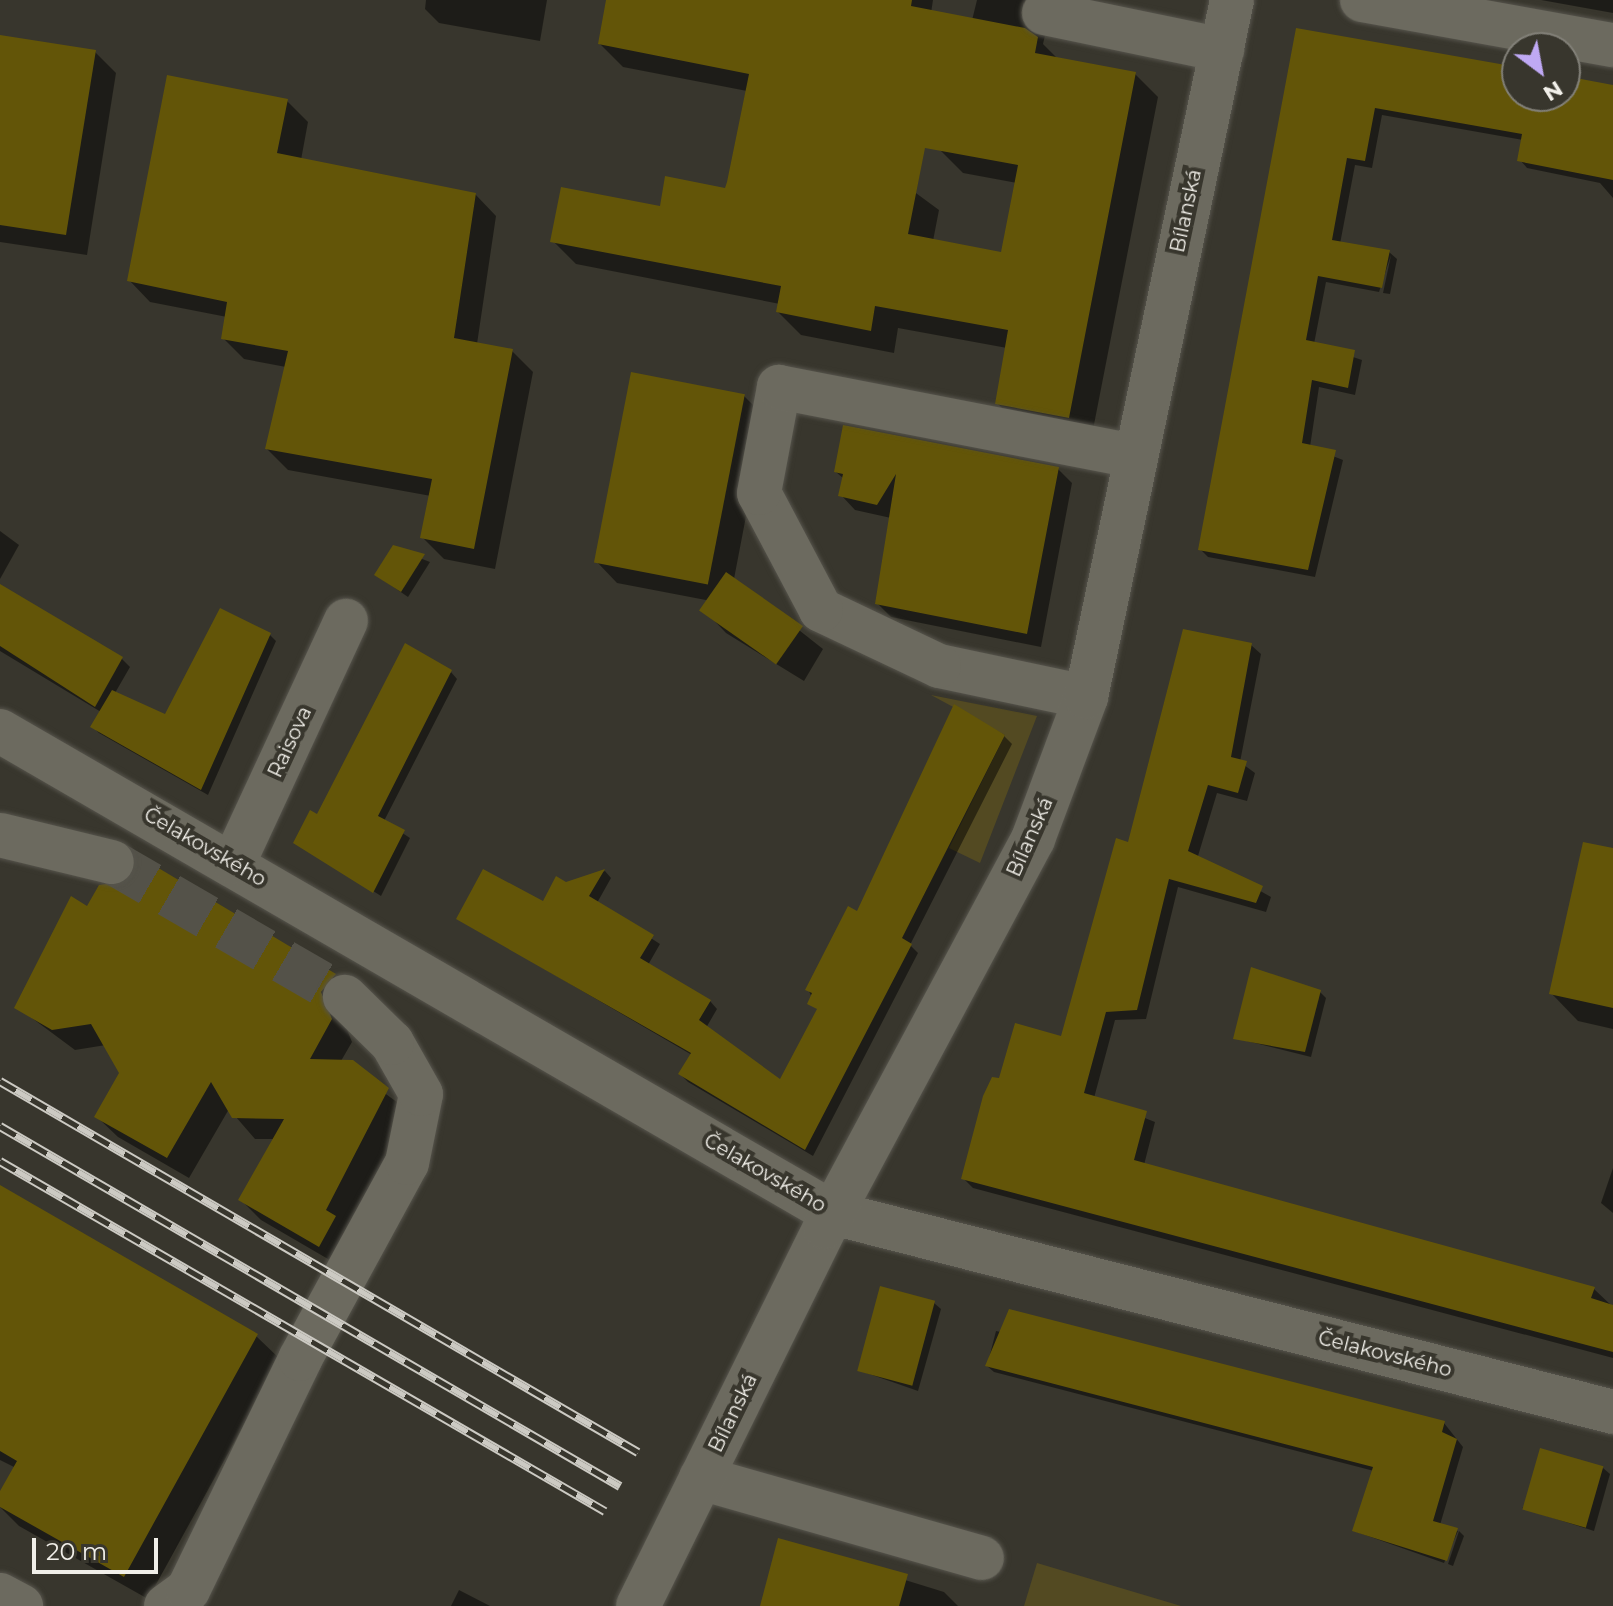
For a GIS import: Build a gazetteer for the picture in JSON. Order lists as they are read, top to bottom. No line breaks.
{"streets":{"street":["Bílanská","Raisova","Čelakovského"]},"crossings":[["Bílanská","Čelakovského"],["Raisova","Čelakovského"]],"scale_bar":"20 m","north":"bottom right"}
